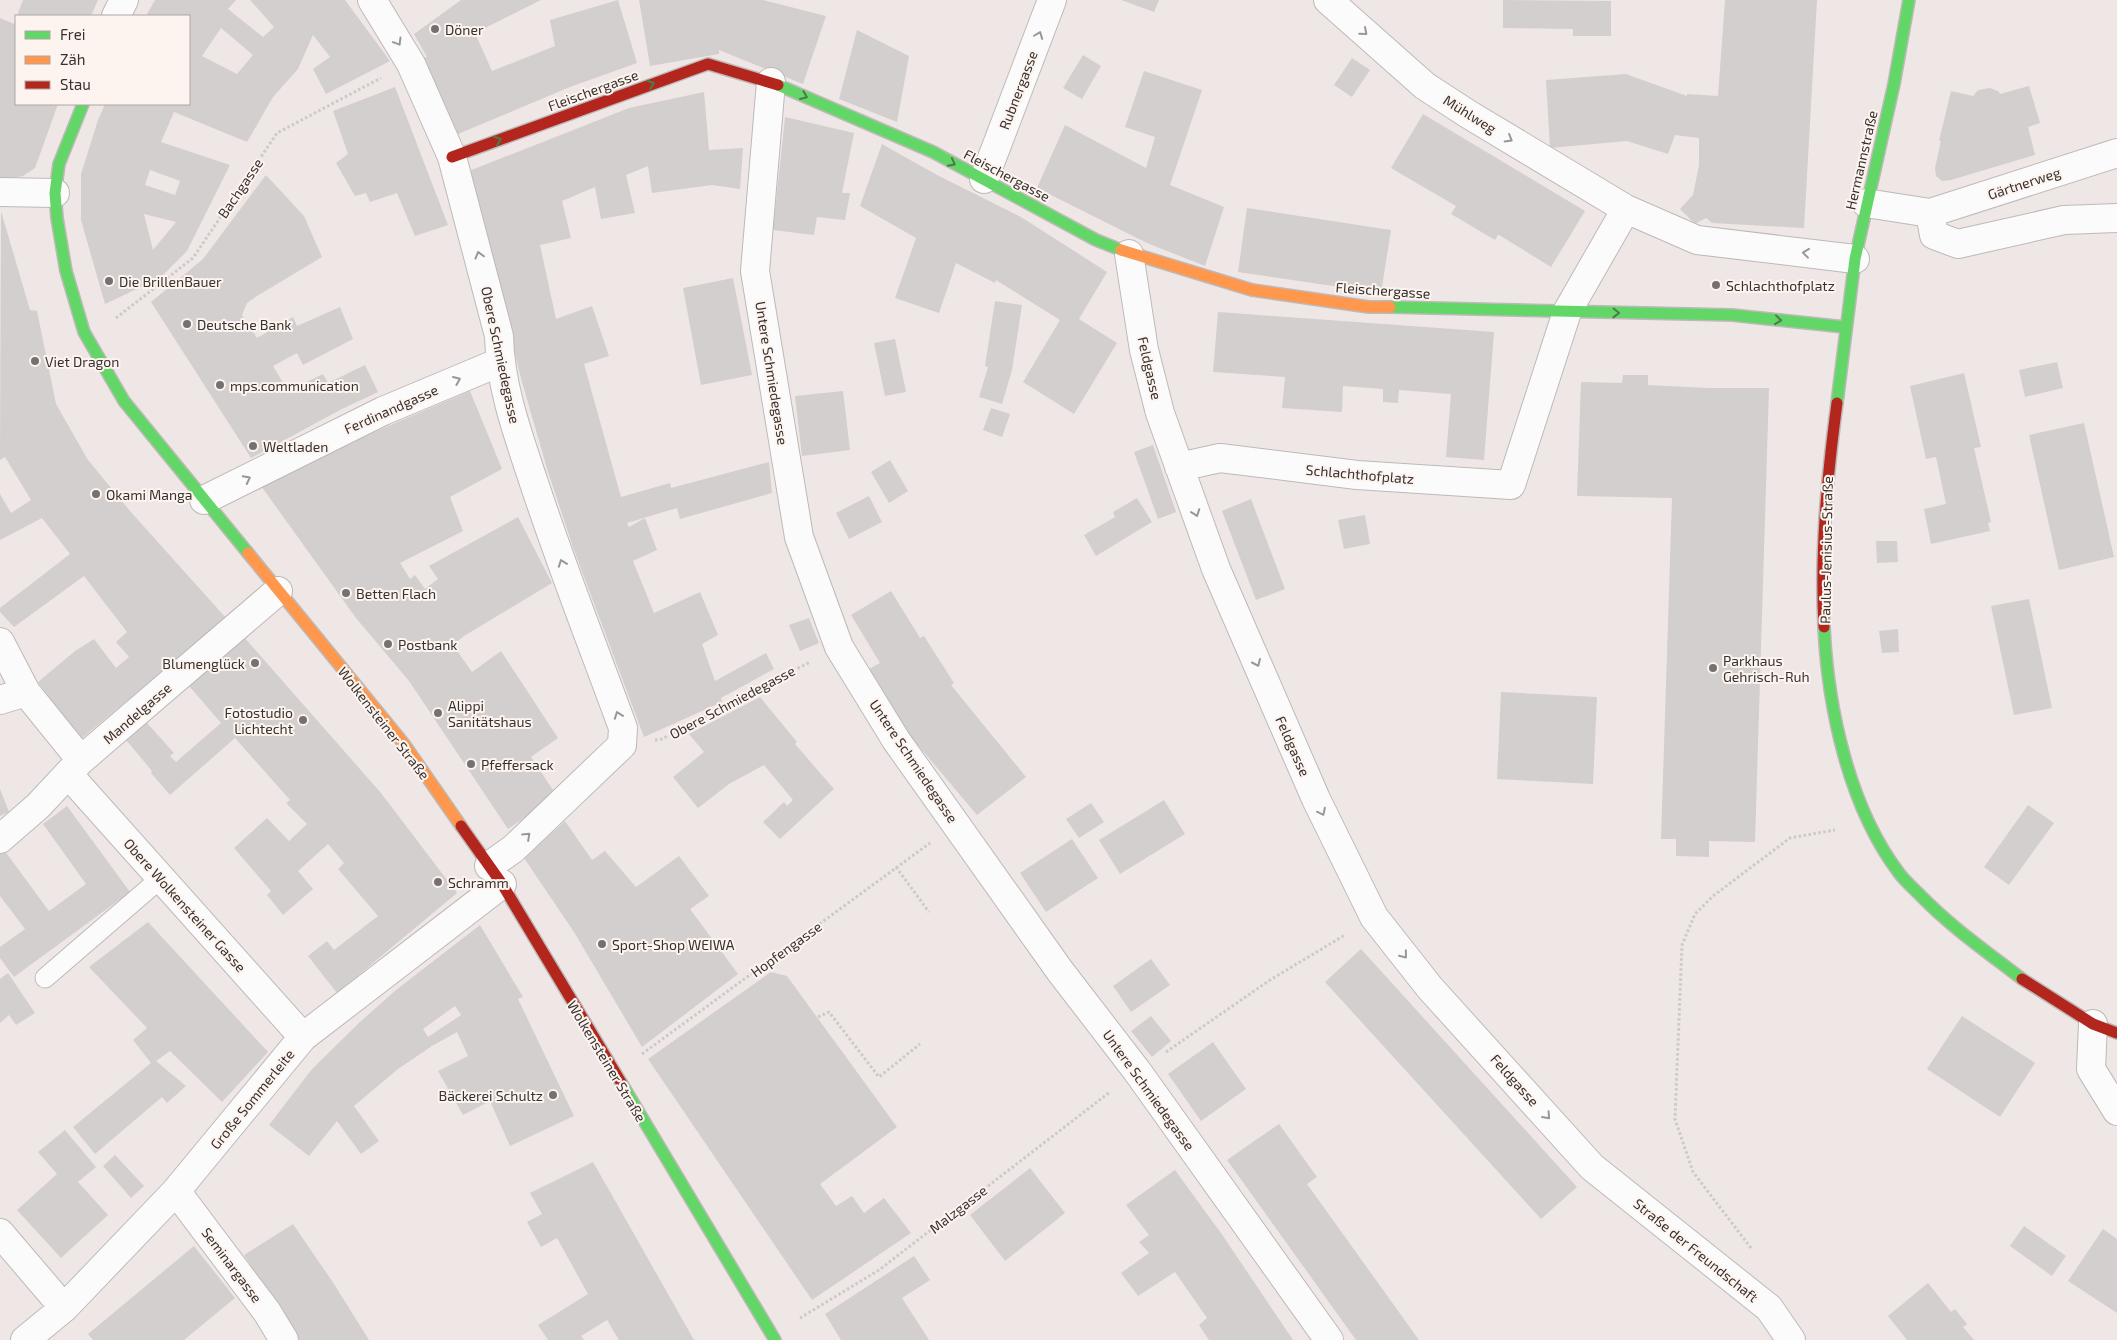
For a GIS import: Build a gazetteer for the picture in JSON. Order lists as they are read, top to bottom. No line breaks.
{"streets":{"street":["Fleischergasse","Rubnergasse","Mühlweg","Hermannstraße","Gärtnerweg","Obere Schmiedegasse","Feldgasse","Untere Schmiedegasse","Ferdinandgasse","Schlachthofplatz","Paulus-Jenisius-Straße","Mandelgasse","Wolkensteiner Straße","Obere Wolkensteiner Gasse","Große Sommerleite","Straße der Freundschaft","Seminargasse"],"path":["Bachgasse","Hopfengasse","Malzgasse"]},"crossings":[["Fleischergasse","Rubnergasse"],["Fleischergasse","Obere Schmiedegasse"],["Fleischergasse","Feldgasse"],["Fleischergasse","Untere Schmiedegasse"],["Fleischergasse","Schlachthofplatz"],["Mühlweg","Schlachthofplatz"],["Hermannstraße","Paulus-Jenisius-Straße"],["Bachgasse","Obere Schmiedegasse"],["Bachgasse","Wolkensteiner Straße"],["Obere Schmiedegasse","Untere Schmiedegasse"],["Obere Schmiedegasse","Ferdinandgasse"],["Feldgasse","Schlachthofplatz"],["Feldgasse","Malzgasse"],["Feldgasse","Straße der Freundschaft"],["Untere Schmiedegasse","Hopfengasse"],["Untere Schmiedegasse","Malzgasse"],["Ferdinandgasse","Wolkensteiner Straße"],["Mandelgasse","Wolkensteiner Straße"],["Mandelgasse","Obere Wolkensteiner Gasse"],["Wolkensteiner Straße","Hopfengasse"],["Wolkensteiner Straße","Große Sommerleite"],["Wolkensteiner Straße","Malzgasse"],["Obere Wolkensteiner Gasse","Große Sommerleite"],["Große Sommerleite","Seminargasse"]],"one_way":["Fleischergasse","Rubnergasse","Mühlweg","Feldgasse","Ferdinandgasse"],"places":["Döner","Die BrillenBauer","Schlachthofplatz","Deutsche Bank","Viet Dragon","mps.communication","Weltladen","Okami Manga","Betten Flach","Postbank","Blumenglück","Parkhaus Gehrisch-Ruh","Alippi Sanitätshaus","Fotostudio Lichtecht","Pfeffersack","Schramm","Sport-Shop WEIWA","Bäckerei Schultz"],"legend":["Frei","Zäh","Stau"]}
